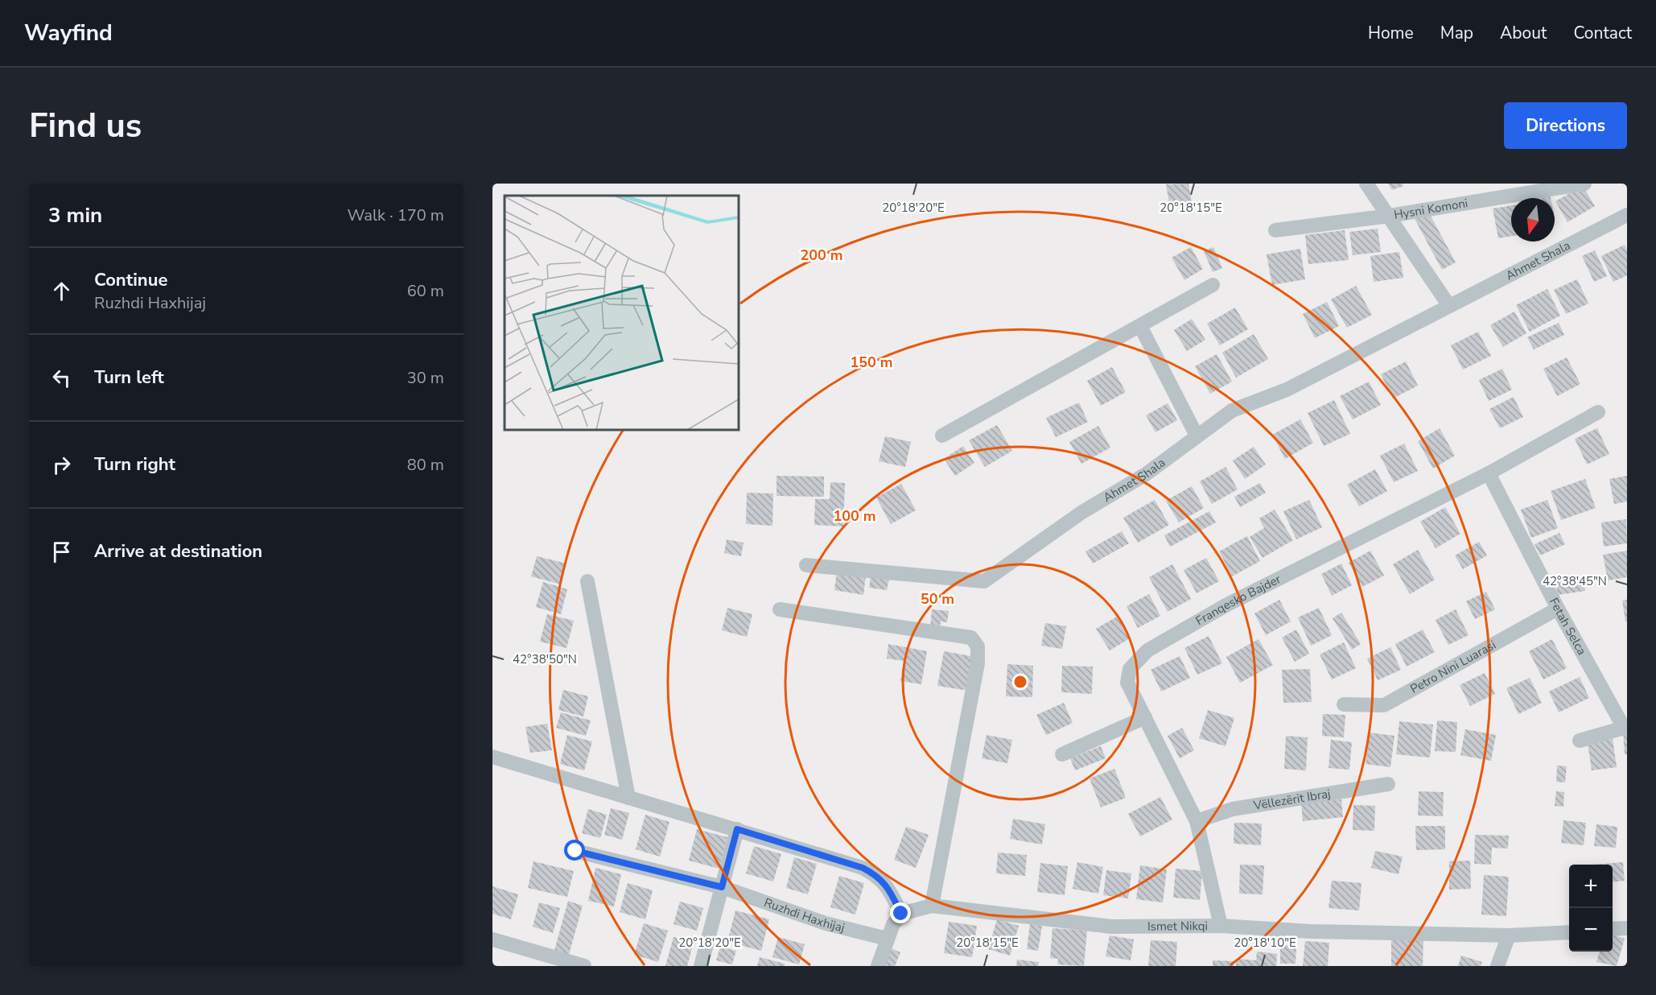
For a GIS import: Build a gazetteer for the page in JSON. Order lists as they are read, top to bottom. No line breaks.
{"streets":{"street":["Hysni Komoni","Ahmet Shala","Franqesko Bajder","Fetah Selca","Petro Nini Luarasi","Vëllezërit Ibraj","Ruzhdi Haxhijaj","Ismet Nikqi"]},"crossings":[["Franqesko Bajder","Fetah Selca"],["Franqesko Bajder","Vëllezërit Ibraj"],["Franqesko Bajder","Ismet Nikqi"],["Fetah Selca","Petro Nini Luarasi"]],"north":"bottom","page":{"header":"Wayfind","nav":["Home","Map","About","Contact"],"buttons":"Directions","title":"Find us","heading":["3 min","Walk · 170 m"],"list":[["Continue","Ruzhdi Haxhijaj","60 m"],["Turn left","30 m"],["Turn right","80 m"],"Arrive at destination"],"map_buttons":["+","−"]},"coordinates":["20°18'20\"E","20°18'15\"E","42°38'45\"N","42°38'50\"N","20°18'10\"E"],"rings":["200 m","150 m","100 m","50 m"]}
